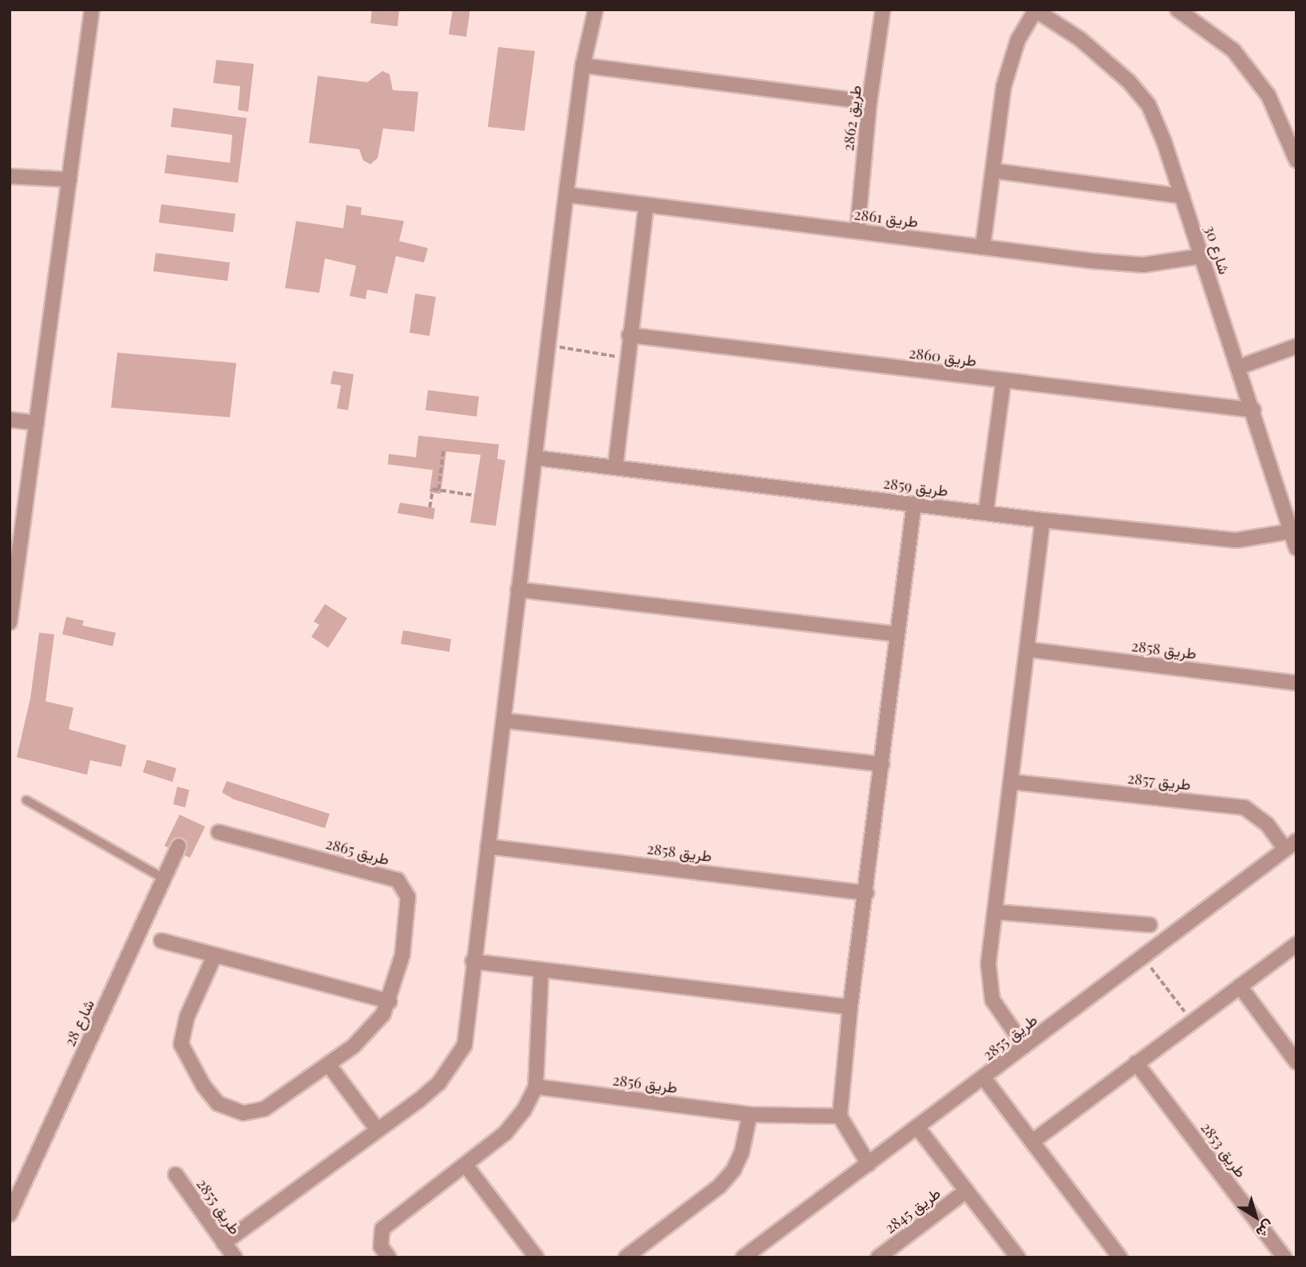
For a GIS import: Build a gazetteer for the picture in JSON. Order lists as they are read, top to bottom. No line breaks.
{"streets":{"street":["طريق 2862","طريق 2861","شارع 30","طريق 2860","طريق 2859","طريق 2858","طريق 2857","طريق 2865","شارع 28","طريق 2855","طريق 2856","طريق 2853","طريق 2845"]},"crossings":[["طريق 2862","طريق 2861"],["طريق 2861","شارع 30"],["شارع 30","طريق 2860"],["شارع 30","طريق 2859"],["طريق 2857","طريق 2855"],["طريق 2855","طريق 2845"]],"north":"bottom right"}
